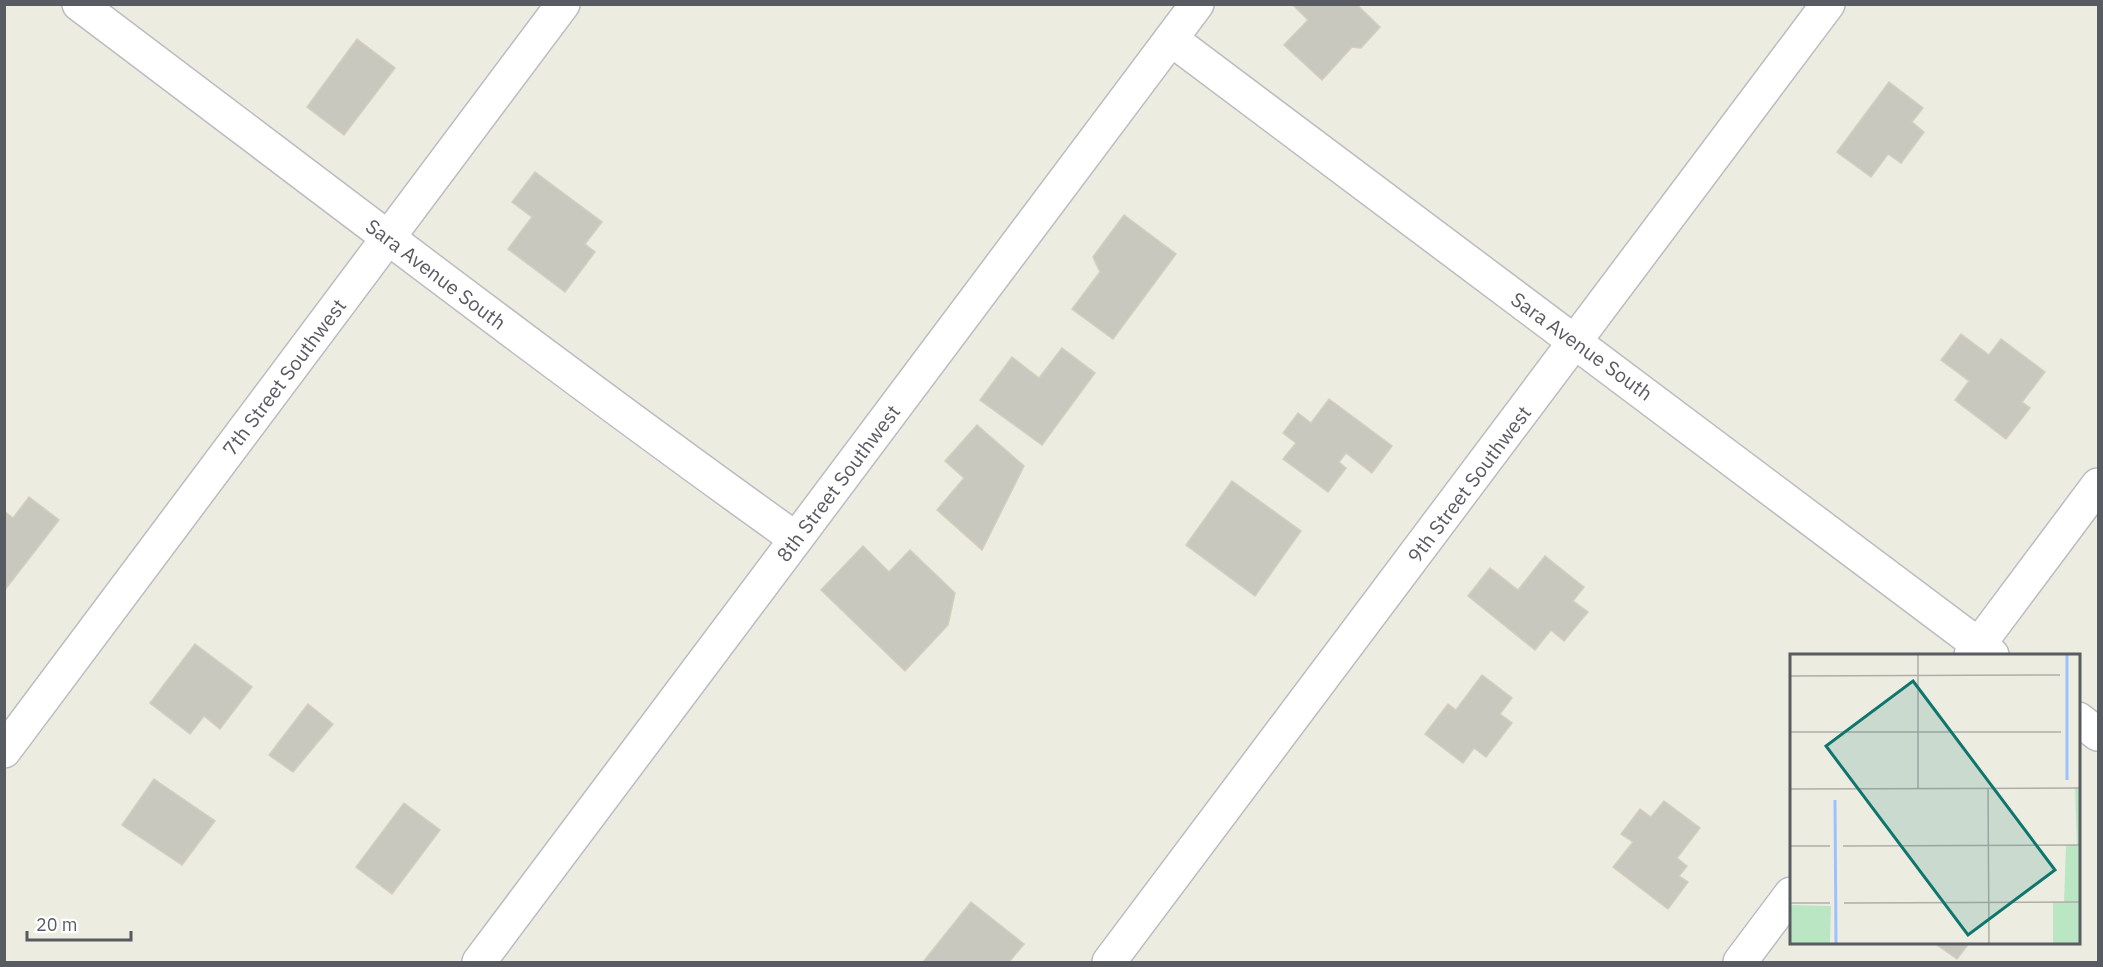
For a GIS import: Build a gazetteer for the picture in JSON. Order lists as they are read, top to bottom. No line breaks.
{"streets":{"street":["Sara Avenue South","7th Street Southwest","8th Street Southwest","9th Street Southwest"]},"crossings":[["Sara Avenue South","7th Street Southwest"],["Sara Avenue South","8th Street Southwest"],["Sara Avenue South","9th Street Southwest"]],"scale_bar":"20 m"}
